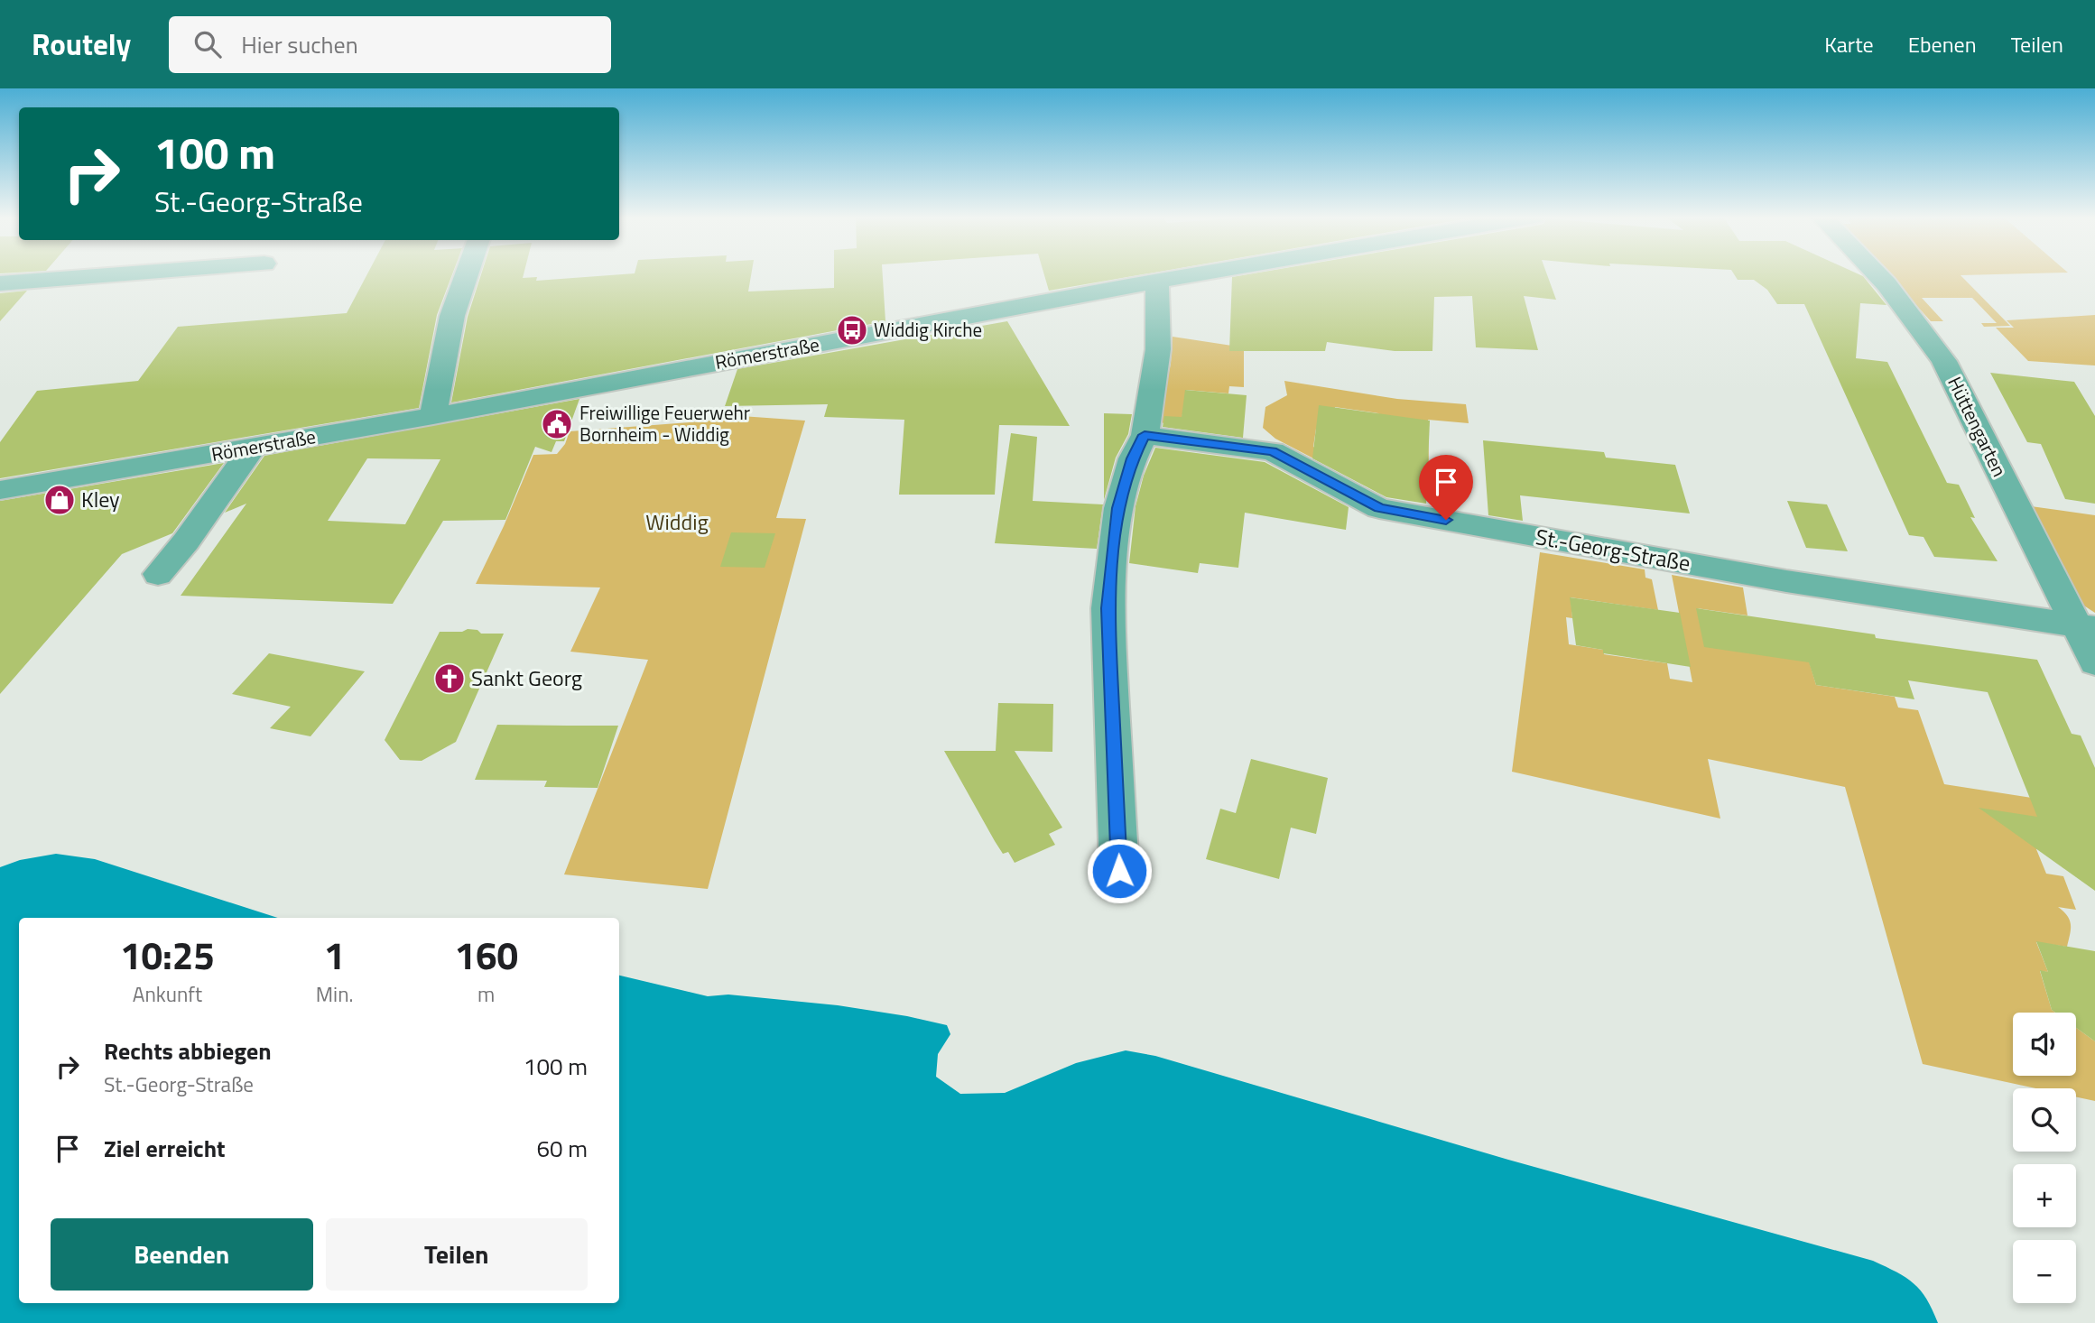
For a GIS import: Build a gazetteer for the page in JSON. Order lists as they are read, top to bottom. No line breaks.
{"streets":{"street":["Römerstraße","Hüttengarten","St.-Georg-Straße"]},"crossings":[["Hüttengarten","St.-Georg-Straße"]],"parks":["Widdig"],"places":{"bus stop":["Widdig Kirche"],"public building":["Freiwillige Feuerwehr Bornheim - Widdig"],"shop":["Kley"],"church":["Sankt Georg"]},"page":{"header":"Routely","search":"Hier suchen","nav":["Karte","Ebenen","Teilen"],"turn":["100 m","St.-Georg-Straße"],"eta":["10:25","Ankunft","1","Min.","160","m"],"map_buttons":["+","−"],"list":[{"name":"Rechts abbiegen","note":"St.-Georg-Straße","value":"100 m"},{"name":"Ziel erreicht","value":"60 m"}],"buttons":["Beenden","Teilen"]}}
